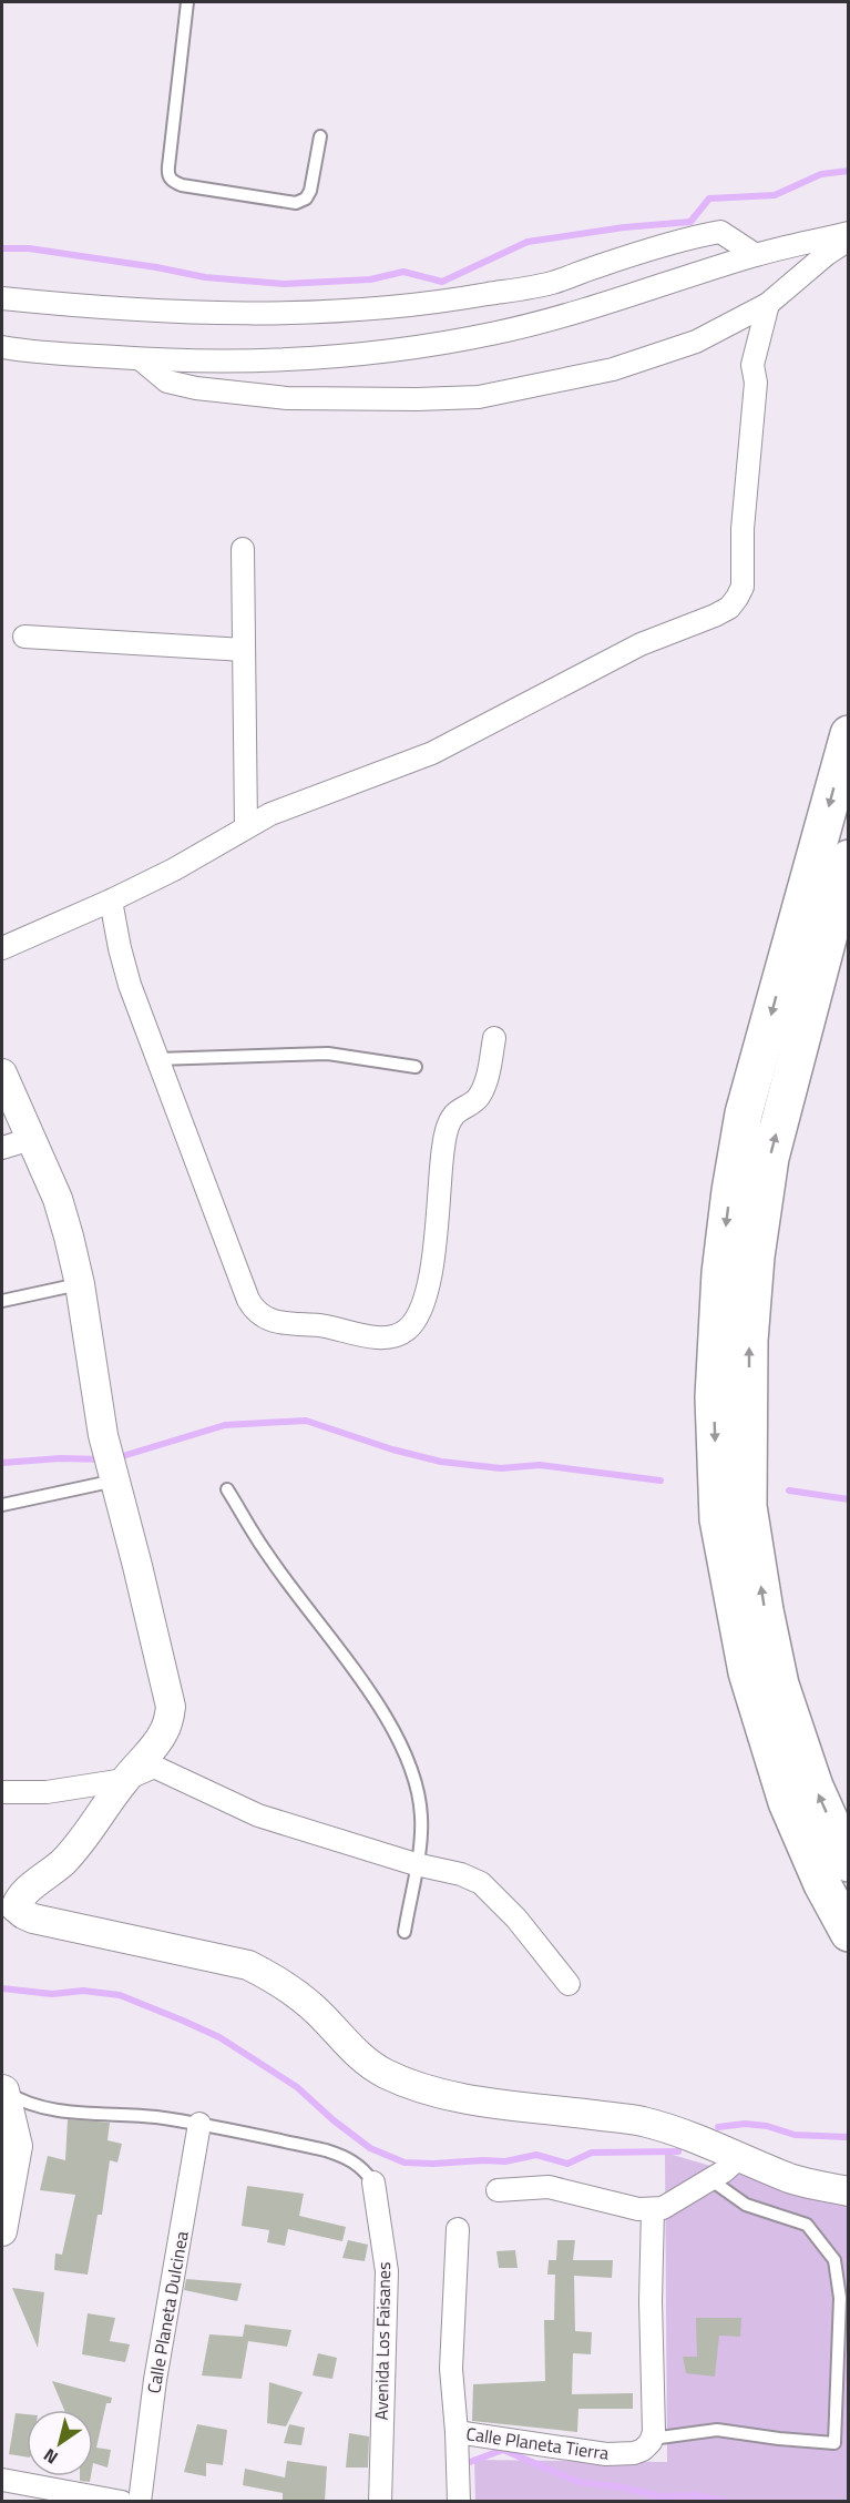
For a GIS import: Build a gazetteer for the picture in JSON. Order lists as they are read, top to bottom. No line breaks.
{"streets":{"street":["Calle Planeta Dulcinea","Avenida Los Faisanes","Calle Planeta Tierra"]},"north":"bottom left"}
